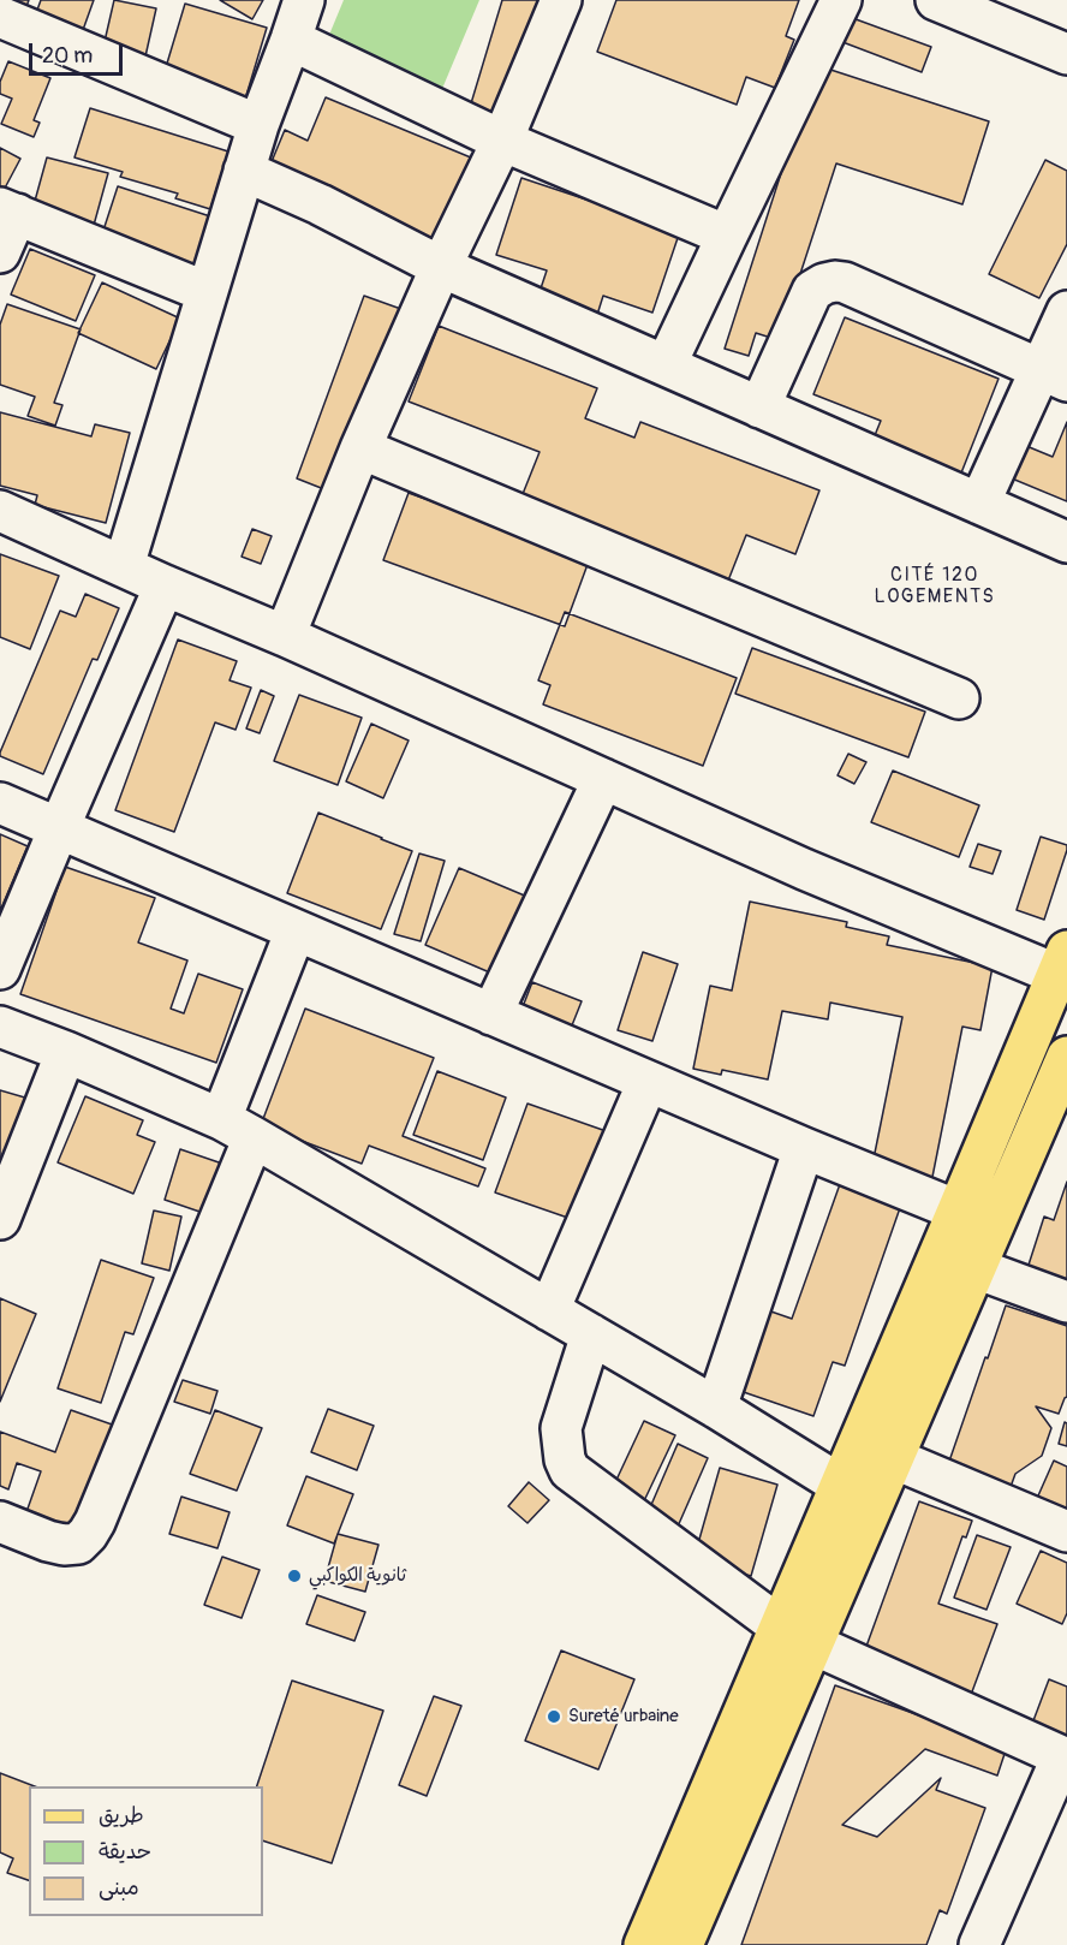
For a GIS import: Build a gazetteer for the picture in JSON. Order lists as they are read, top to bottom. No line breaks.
{"districts":["CITÉ 120 LOGEMENTS"],"places":["ثانوية الكواكبي","Sureté urbaine"],"legend":["طريق","حديقة","مبنى"],"scale_bar":"20 m"}
